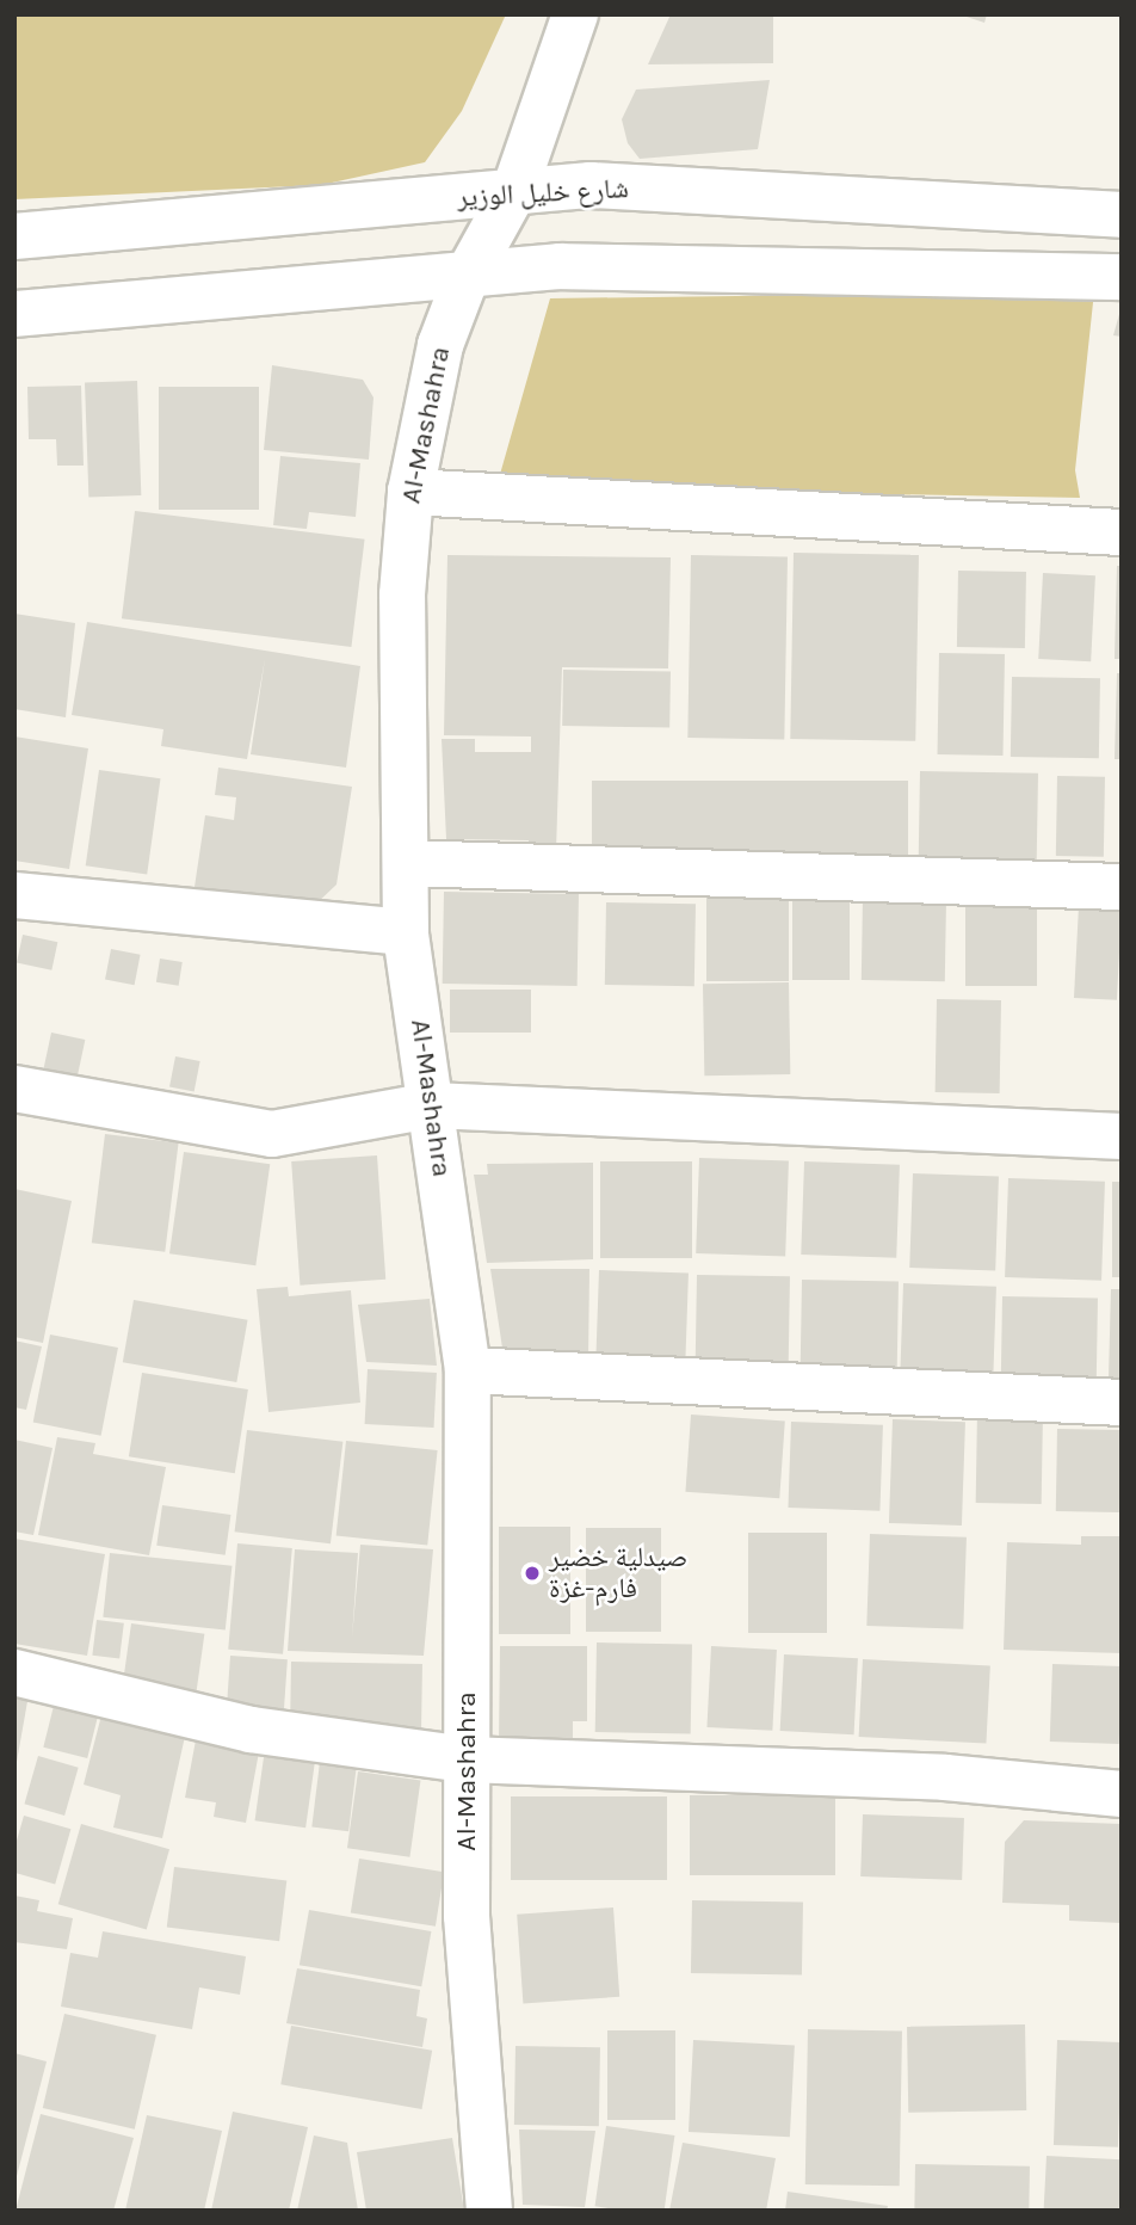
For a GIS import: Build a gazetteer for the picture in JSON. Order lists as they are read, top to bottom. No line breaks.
{"streets":{"street":["شارع خليل الوزير","Al-Mashahra"]},"crossings":[["شارع خليل الوزير","Al-Mashahra"]],"places":["صيدلية خضير فارم-غزة"]}
